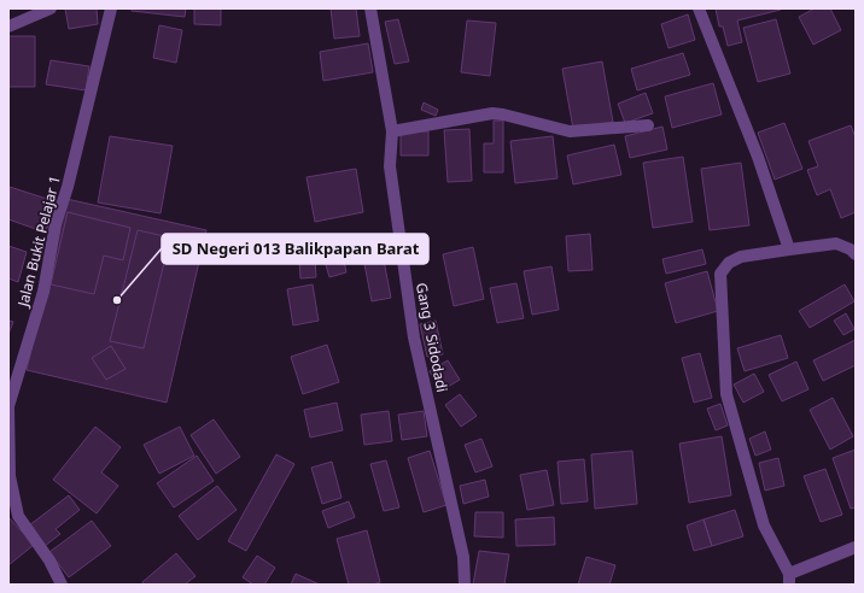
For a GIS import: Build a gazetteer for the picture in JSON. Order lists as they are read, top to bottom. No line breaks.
{"streets":{"street":["Jalan Bukit Pelajar 1","Gang 3 Sidodadi"]},"places":["SD Negeri 013 Balikpapan Barat"]}
